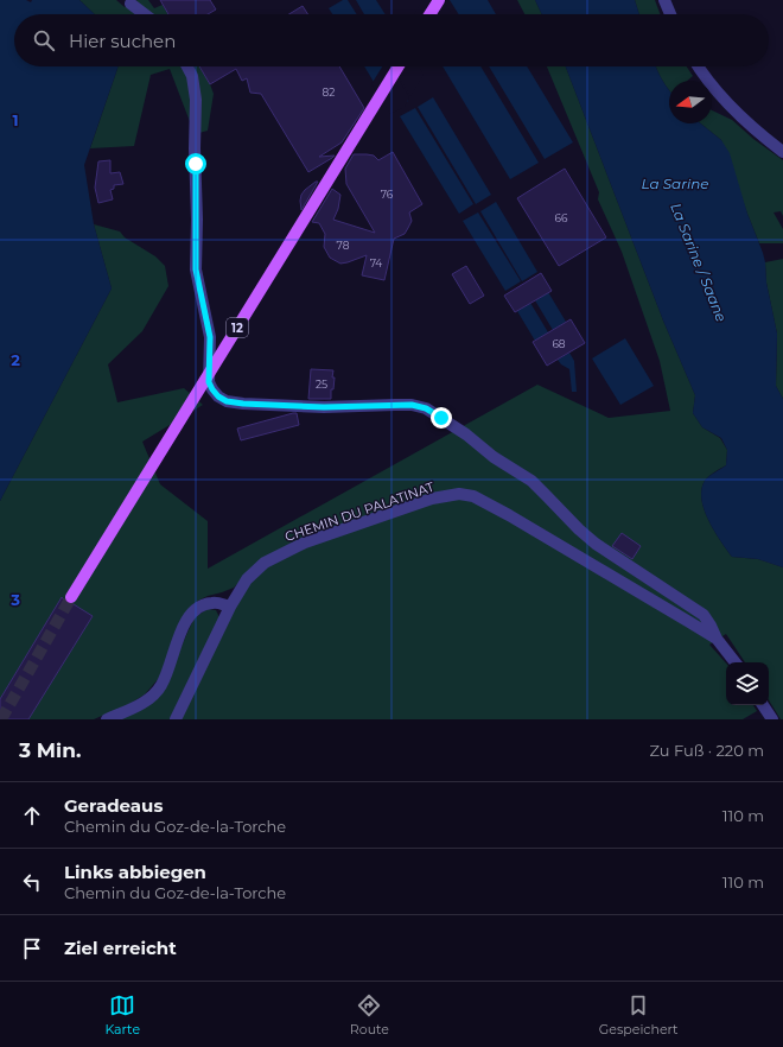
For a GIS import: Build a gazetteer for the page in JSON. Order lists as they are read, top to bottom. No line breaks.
{"streets":{"main road":["12"],"street":["CHEMIN DU PALATINAT"]},"water":["La Sarine","La Sarine / Saane"],"house_numbers":["82","76","66","78","74","68","25"],"north":"left","page":{"search":"Hier suchen","heading":["3 Min.","Zu Fuß · 220 m"],"list":[["Geradeaus","Chemin du Goz-de-la-Torche","110 m"],["Links abbiegen","Chemin du Goz-de-la-Torche","110 m"],"Ziel erreicht"],"nav":["Karte","Route","Gespeichert"]},"grid":{"rows":["1","2","3"]}}
